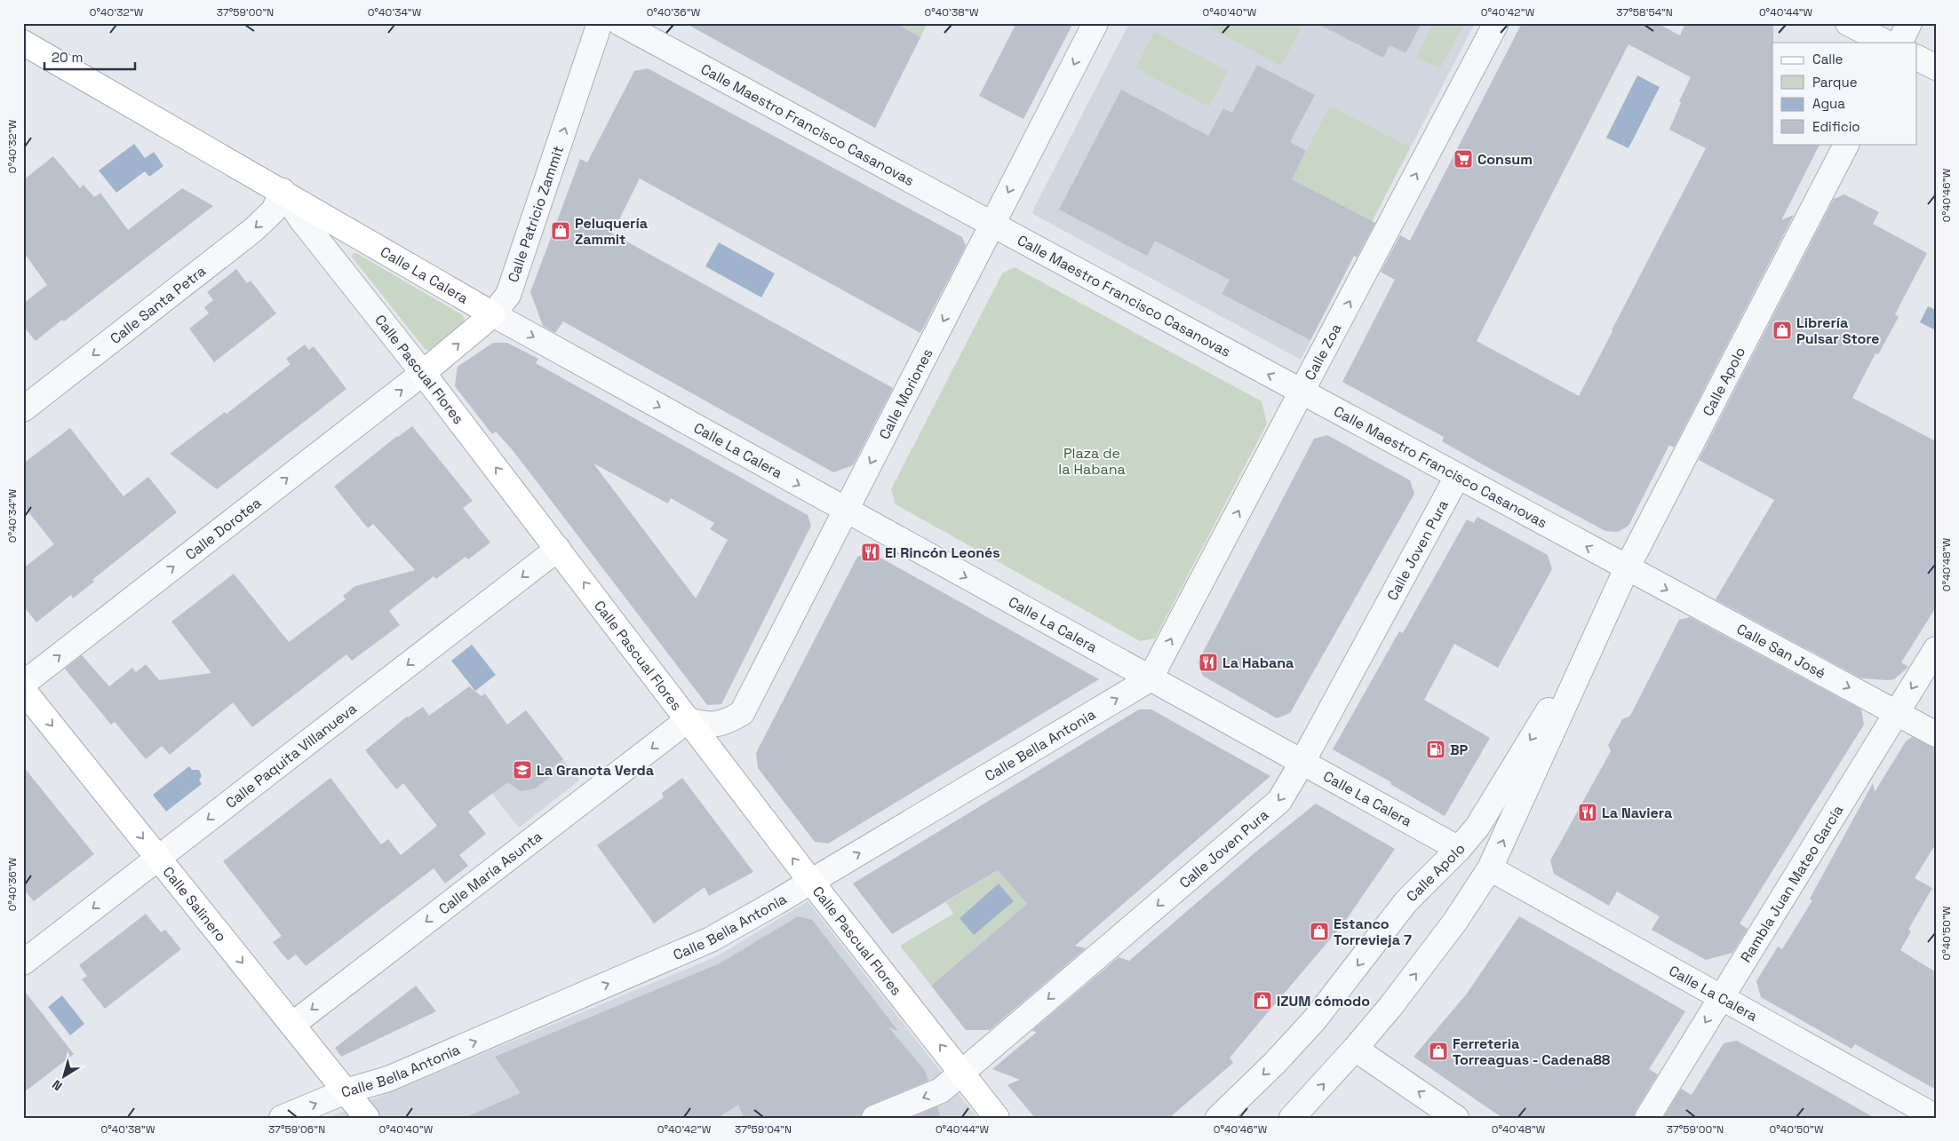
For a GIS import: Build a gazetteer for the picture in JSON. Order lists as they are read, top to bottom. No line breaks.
{"streets":{"main road":["Calle Patricio Zammit","Calle La Calera","Calle Pascual Flores","Calle Salinero"],"street":["Calle Maestro Francisco Casanovas","Calle Santa Petra","Calle Zoa","Calle Apolo","Calle Moriones","Calle Dorotea","Calle Joven Pura","Calle San José","Calle Bella Antonia","Calle Paquita Villanueva","Calle María Asunta","Rambla Juan Mateo García"]},"crossings":[["Calle Maestro Francisco Casanovas","Calle Zoa"],["Calle Maestro Francisco Casanovas","Calle Apolo"],["Calle Maestro Francisco Casanovas","Calle Moriones"],["Calle Maestro Francisco Casanovas","Calle Joven Pura"],["Calle Maestro Francisco Casanovas","Calle San José"],["Calle Patricio Zammit","Calle La Calera"],["Calle Patricio Zammit","Calle Pascual Flores"],["Calle Patricio Zammit","Calle Dorotea"],["Calle La Calera","Calle Santa Petra"],["Calle La Calera","Calle Zoa"],["Calle La Calera","Calle Pascual Flores"],["Calle La Calera","Calle Apolo"],["Calle La Calera","Calle Moriones"],["Calle La Calera","Calle Joven Pura"],["Calle La Calera","Calle Bella Antonia"],["Calle La Calera","Rambla Juan Mateo García"],["Calle Santa Petra","Calle Pascual Flores"],["Calle Zoa","Calle Bella Antonia"],["Calle Pascual Flores","Calle Moriones"],["Calle Pascual Flores","Calle Dorotea"],["Calle Pascual Flores","Calle Joven Pura"],["Calle Pascual Flores","Calle Bella Antonia"],["Calle Pascual Flores","Calle Paquita Villanueva"],["Calle Pascual Flores","Calle María Asunta"],["Calle Apolo","Calle San José"],["Calle Moriones","Calle María Asunta"],["Calle San José","Rambla Juan Mateo García"],["Calle Bella Antonia","Calle Salinero"],["Calle Paquita Villanueva","Calle Salinero"],["Calle María Asunta","Calle Salinero"]],"one_way":["Calle Maestro Francisco Casanovas","Calle Patricio Zammit","Calle Santa Petra","Calle Zoa","Calle Pascual Flores","Calle Moriones","Calle Dorotea","Calle Joven Pura","Calle San José","Calle Bella Antonia","Calle Paquita Villanueva","Calle María Asunta","Rambla Juan Mateo García","Calle Salinero"],"parks":["Plaza de la Habana"],"places":{"supermarket":["Consum"],"shop":["Peluquería Zammit","Librería Pulsar Store","Estanco Torrevieja 7","IZUM cómodo","Ferreteria Torreaguas - Cadena88"],"restaurant":["El Rincón Leonés","La Habana","La Naviera"],"fuel station":["BP"],"school or university":["La Granota Verda"]},"legend":["Calle","Parque","Agua","Edificio"],"scale_bar":"20 m","north":"bottom left","coordinates":["0°40'32\"W","37°59'00\"N","0°40'34\"W","0°40'36\"W","0°40'38\"W","0°40'40\"W","0°40'42\"W","37°58'54\"N","0°40'44\"W","0°40'46\"W","0°40'48\"W","0°40'50\"W","37°59'06\"N","37°59'04\"N"]}
